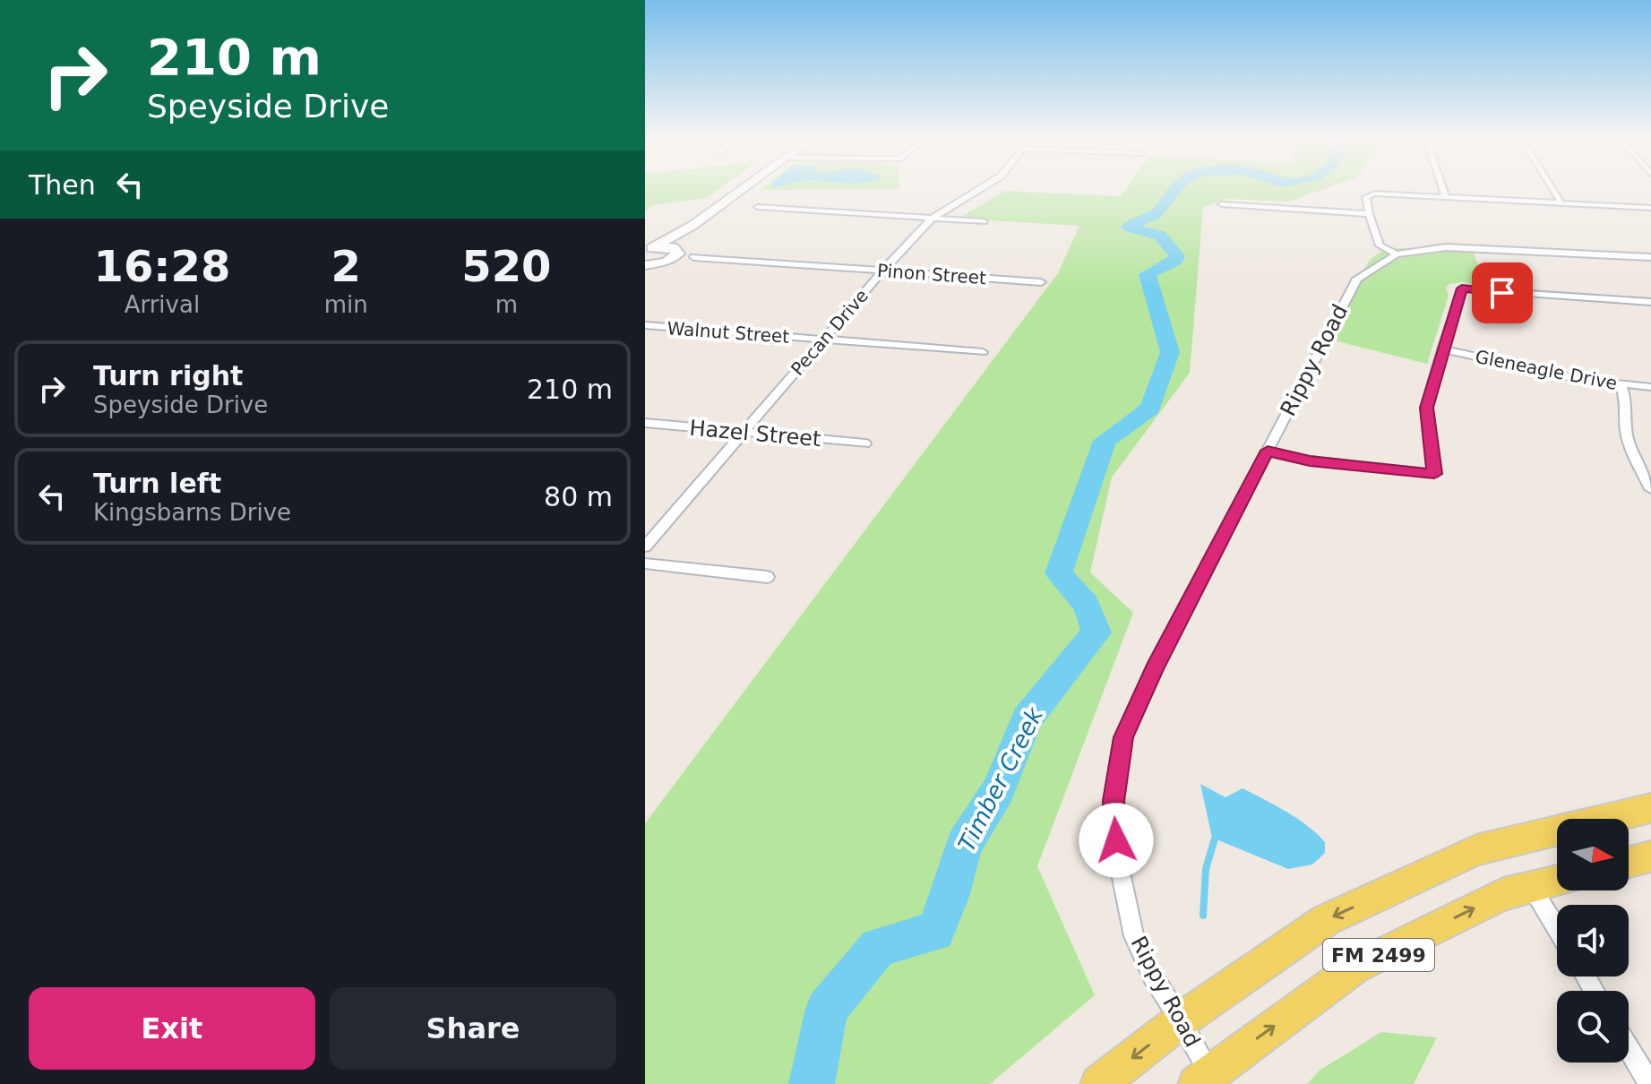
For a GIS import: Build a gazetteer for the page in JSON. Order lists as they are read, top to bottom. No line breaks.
{"streets":{"main road":["FM 2499"],"street":["Pinon Street","Walnut Street","Pecan Drive","Rippy Road","Gleneagle Drive","Hazel Street"]},"crossings":[["Pinon Street","Pecan Drive"],["Walnut Street","Pecan Drive"],["Pecan Drive","Hazel Street"],["Rippy Road","FM 2499"]],"water":["Timber Creek"],"north":"right","page":{"turn":["210 m","Speyside Drive"],"then":"Then","eta":["16:28","Arrival","2","min","520","m"],"list":[{"name":"Turn right","note":"Speyside Drive","value":"210 m"},{"name":"Turn left","note":"Kingsbarns Drive","value":"80 m"}],"buttons":["Exit","Share"]}}
